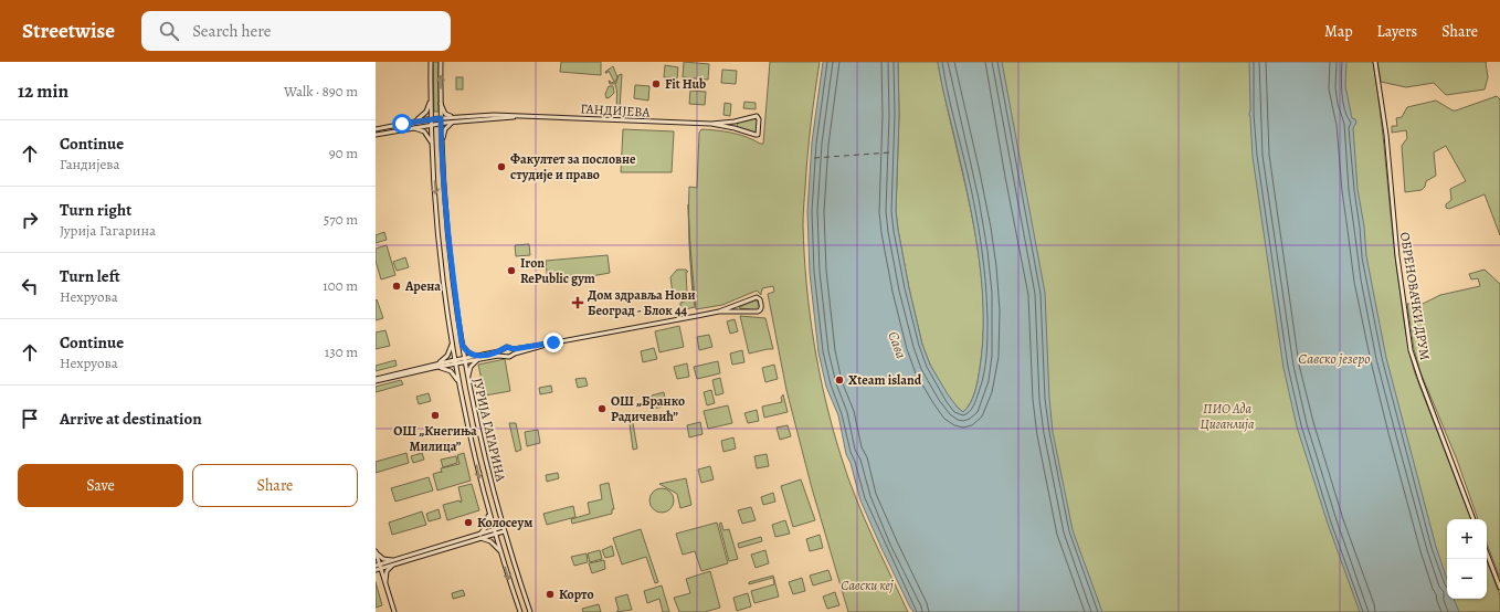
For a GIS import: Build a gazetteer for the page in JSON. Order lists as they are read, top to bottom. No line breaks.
{"streets":{"street":["ГАНДИЈЕВА","ОБРЕНОВАЧКИ ДРУМ","ЈУРИЈА ГАГАРИНА"]},"crossings":[["ГАНДИЈЕВА","ЈУРИЈА ГАГАРИНА"]],"water":["Сава","Савско језеро"],"parks":["ПИО Ада Циганлија","Савски кеј"],"places":{"other":["Fit Hub","Факултет за пословне студије и право","Iron RePublic gym","Арена","Xteam island","ОШ „Бранко Радичевић”","ОШ „Кнегиња Милица”","Колосеум","Корто"],"health":["Дом здравља Нови Београд - Блок 44"]},"page":{"header":"Streetwise","search":"Search here","nav":["Map","Layers","Share"],"heading":["12 min","Walk · 890 m"],"list":[["Continue","Гандијева","90 m"],["Turn right","Јурија Гагарина","570 m"],["Turn left","Нехруова","100 m"],["Continue","Нехруова","130 m"],"Arrive at destination"],"buttons":["Save","Share"],"map_buttons":["+","−"]}}
